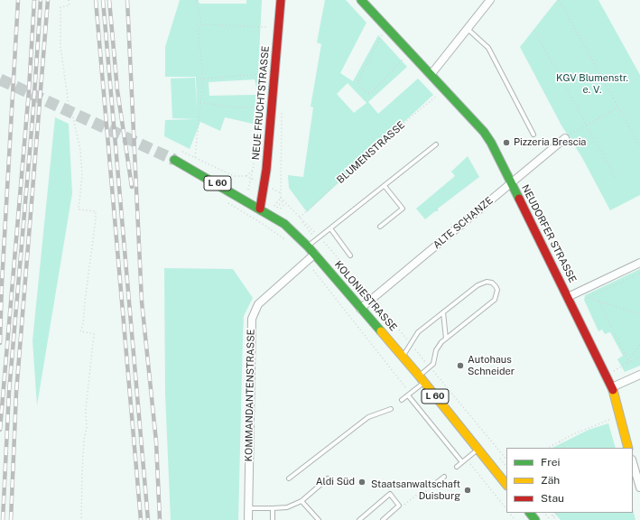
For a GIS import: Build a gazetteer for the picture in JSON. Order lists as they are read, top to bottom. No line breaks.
{"streets":{"street":["NEUE FRUCHTSTRASSE","L 60","ALTE SCHANZE","NEUDORFER STRASSE","KOLONIESTRASSE","KOMMANDANTENSTRASSE"],"path":["BLUMENSTRASSE"]},"crossings":[["NEUE FRUCHTSTRASSE","KOLONIESTRASSE"],["BLUMENSTRASSE","NEUDORFER STRASSE"],["ALTE SCHANZE","NEUDORFER STRASSE"],["ALTE SCHANZE","KOLONIESTRASSE"],["KOLONIESTRASSE","KOMMANDANTENSTRASSE"]],"parks":["KGV Blumenstr. e. V."],"places":["Pizzeria Brescia","Autohaus Schneider","Aldi Süd","Staatsanwaltschaft Duisburg"],"legend":["Frei","Zäh","Stau"]}
